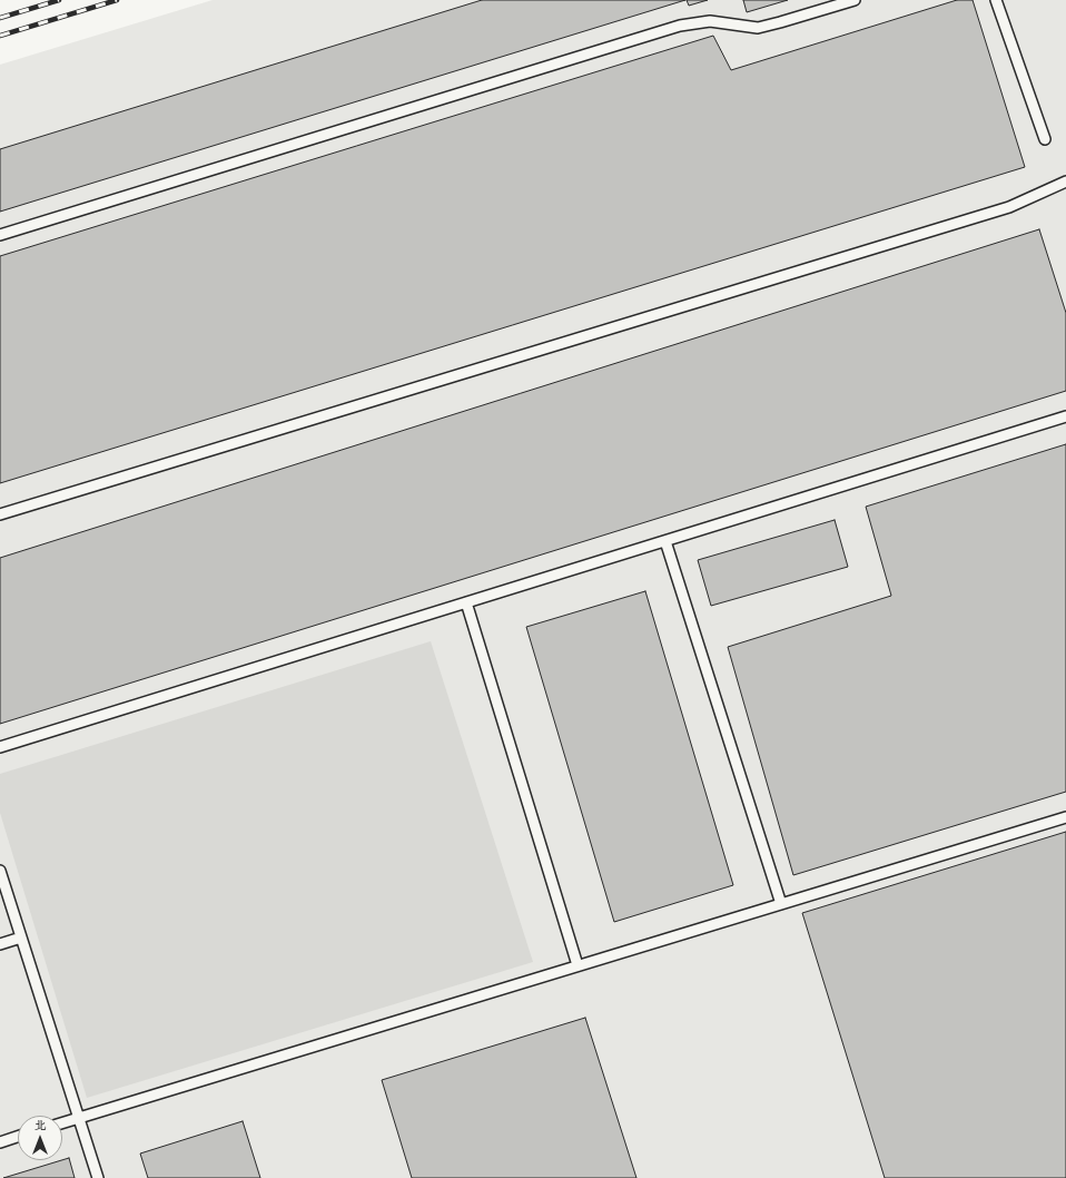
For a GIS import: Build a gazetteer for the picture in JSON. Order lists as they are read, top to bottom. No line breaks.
{"north":"top"}
